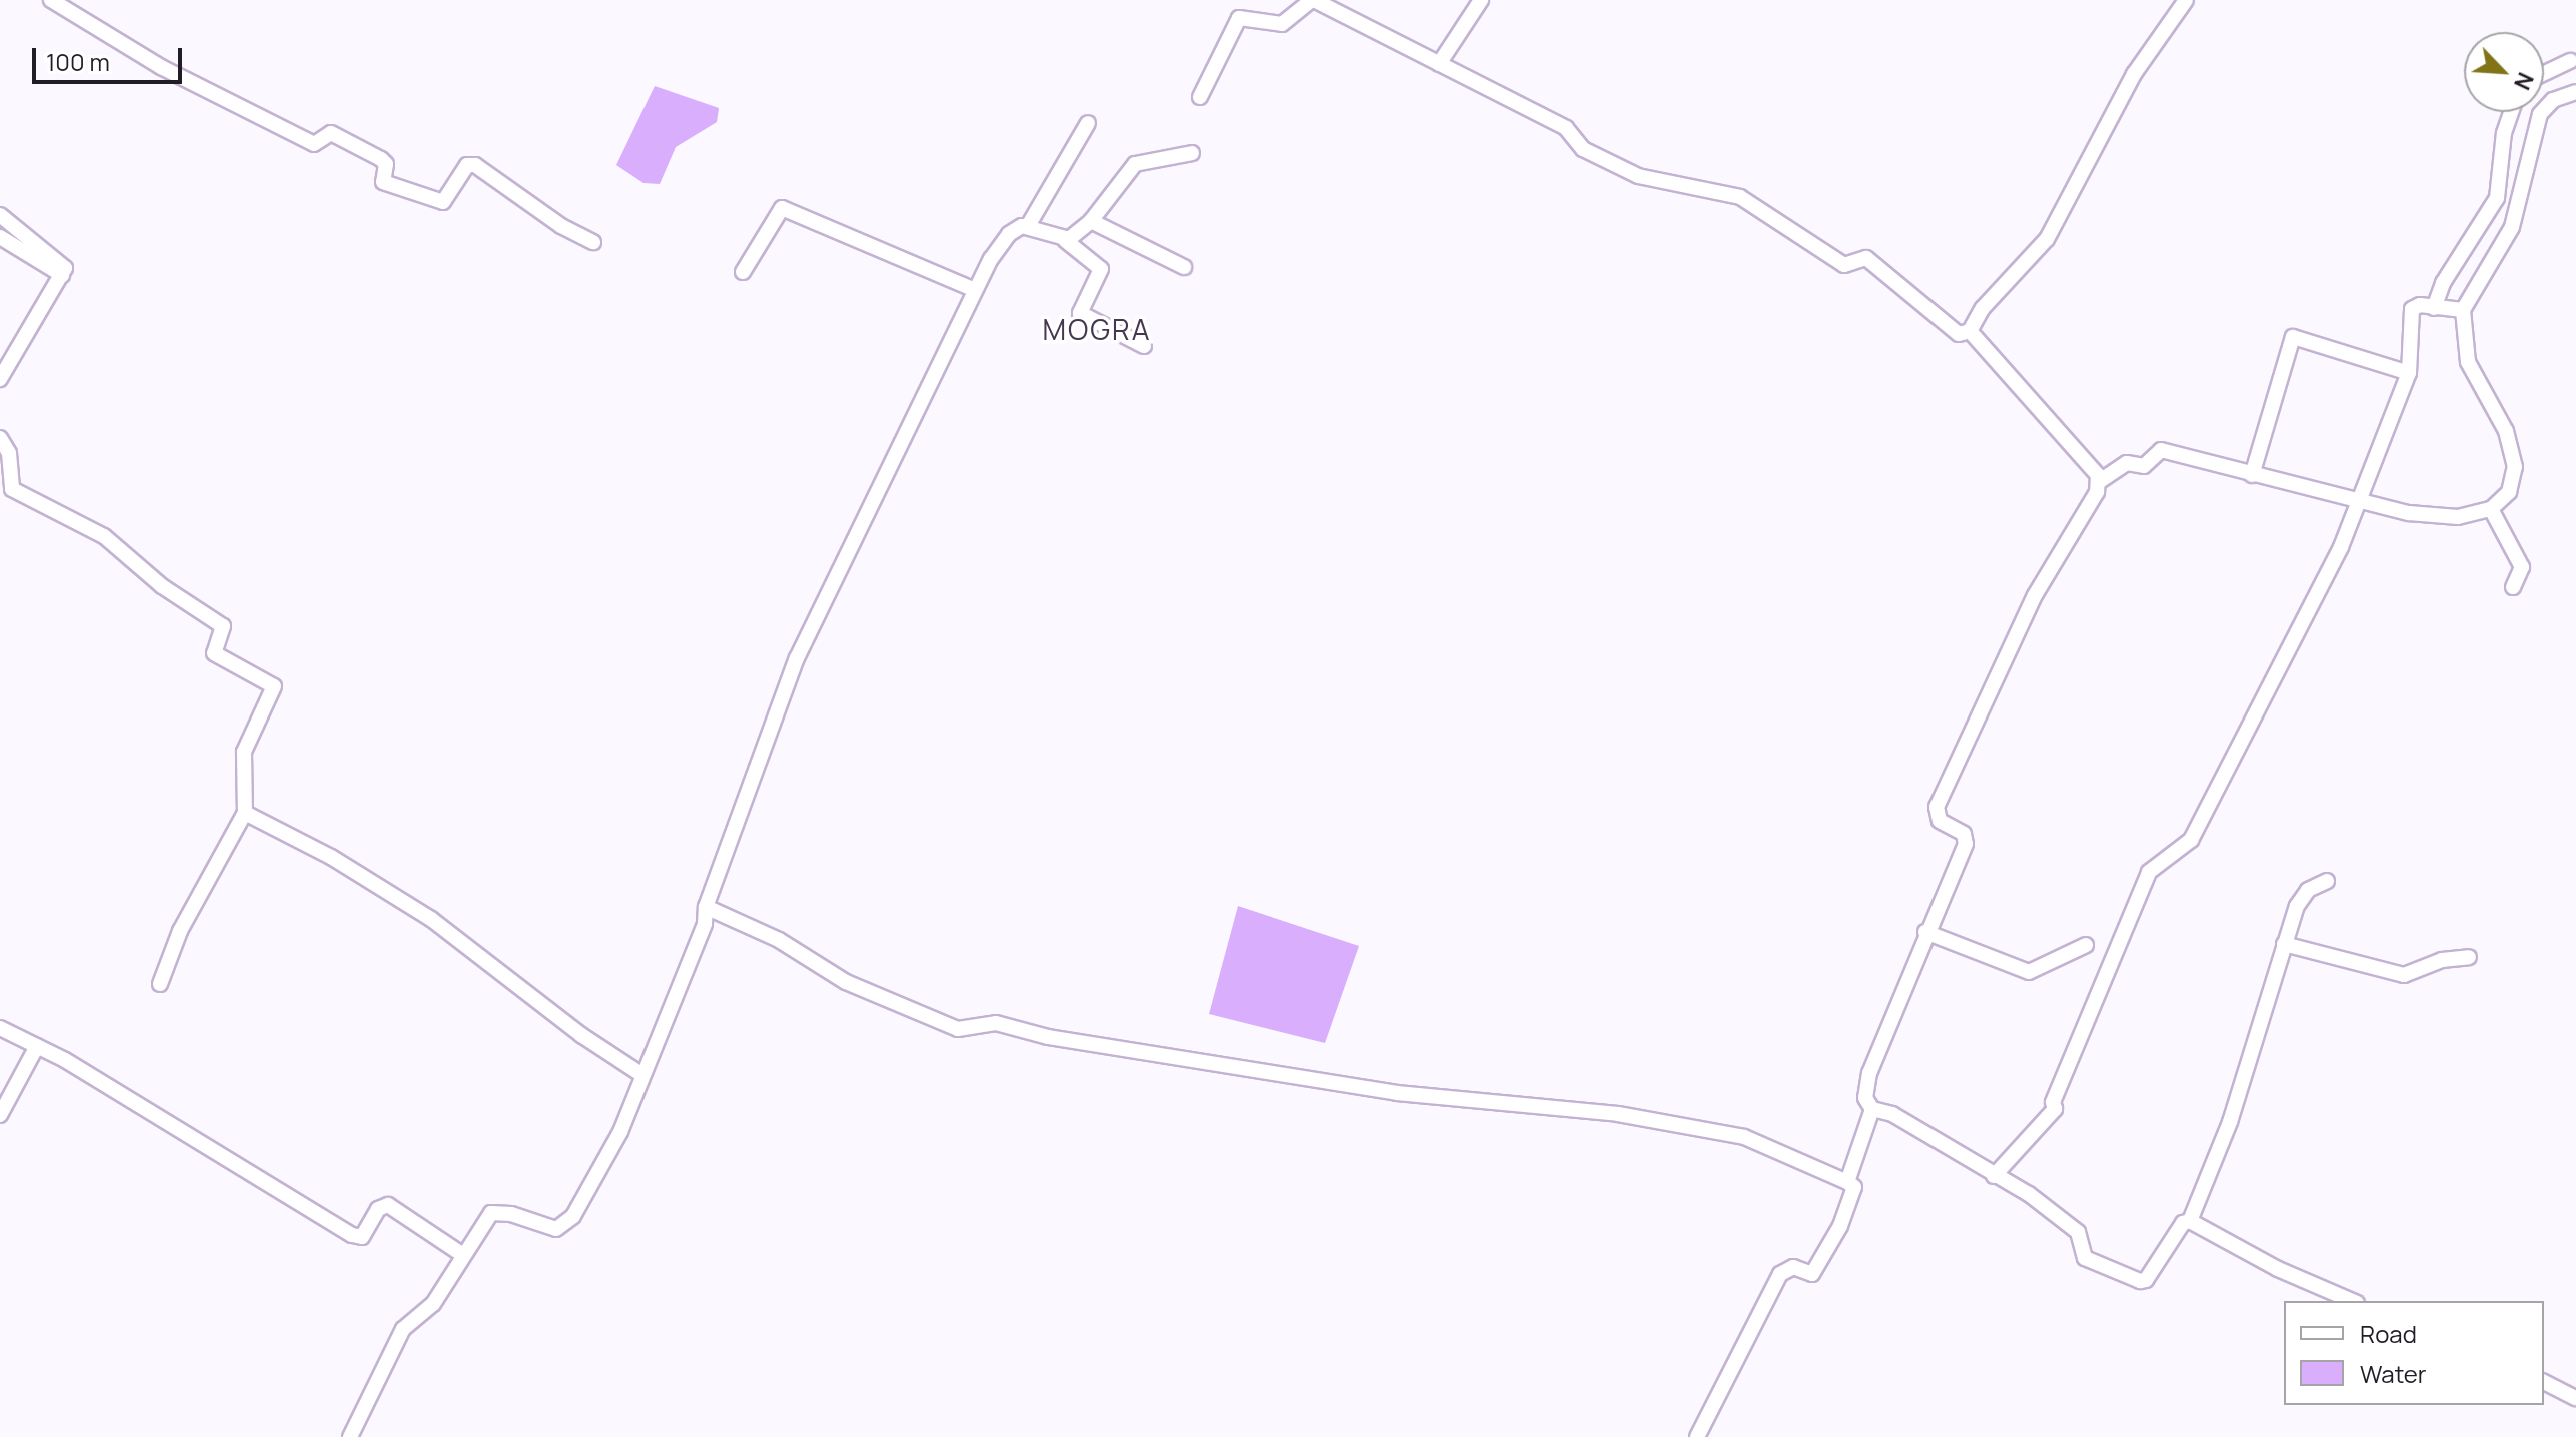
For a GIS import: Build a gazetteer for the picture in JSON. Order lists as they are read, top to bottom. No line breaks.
{"districts":["MOGRA"],"legend":["Road","Water"],"scale_bar":"100 m","north":"bottom right"}
